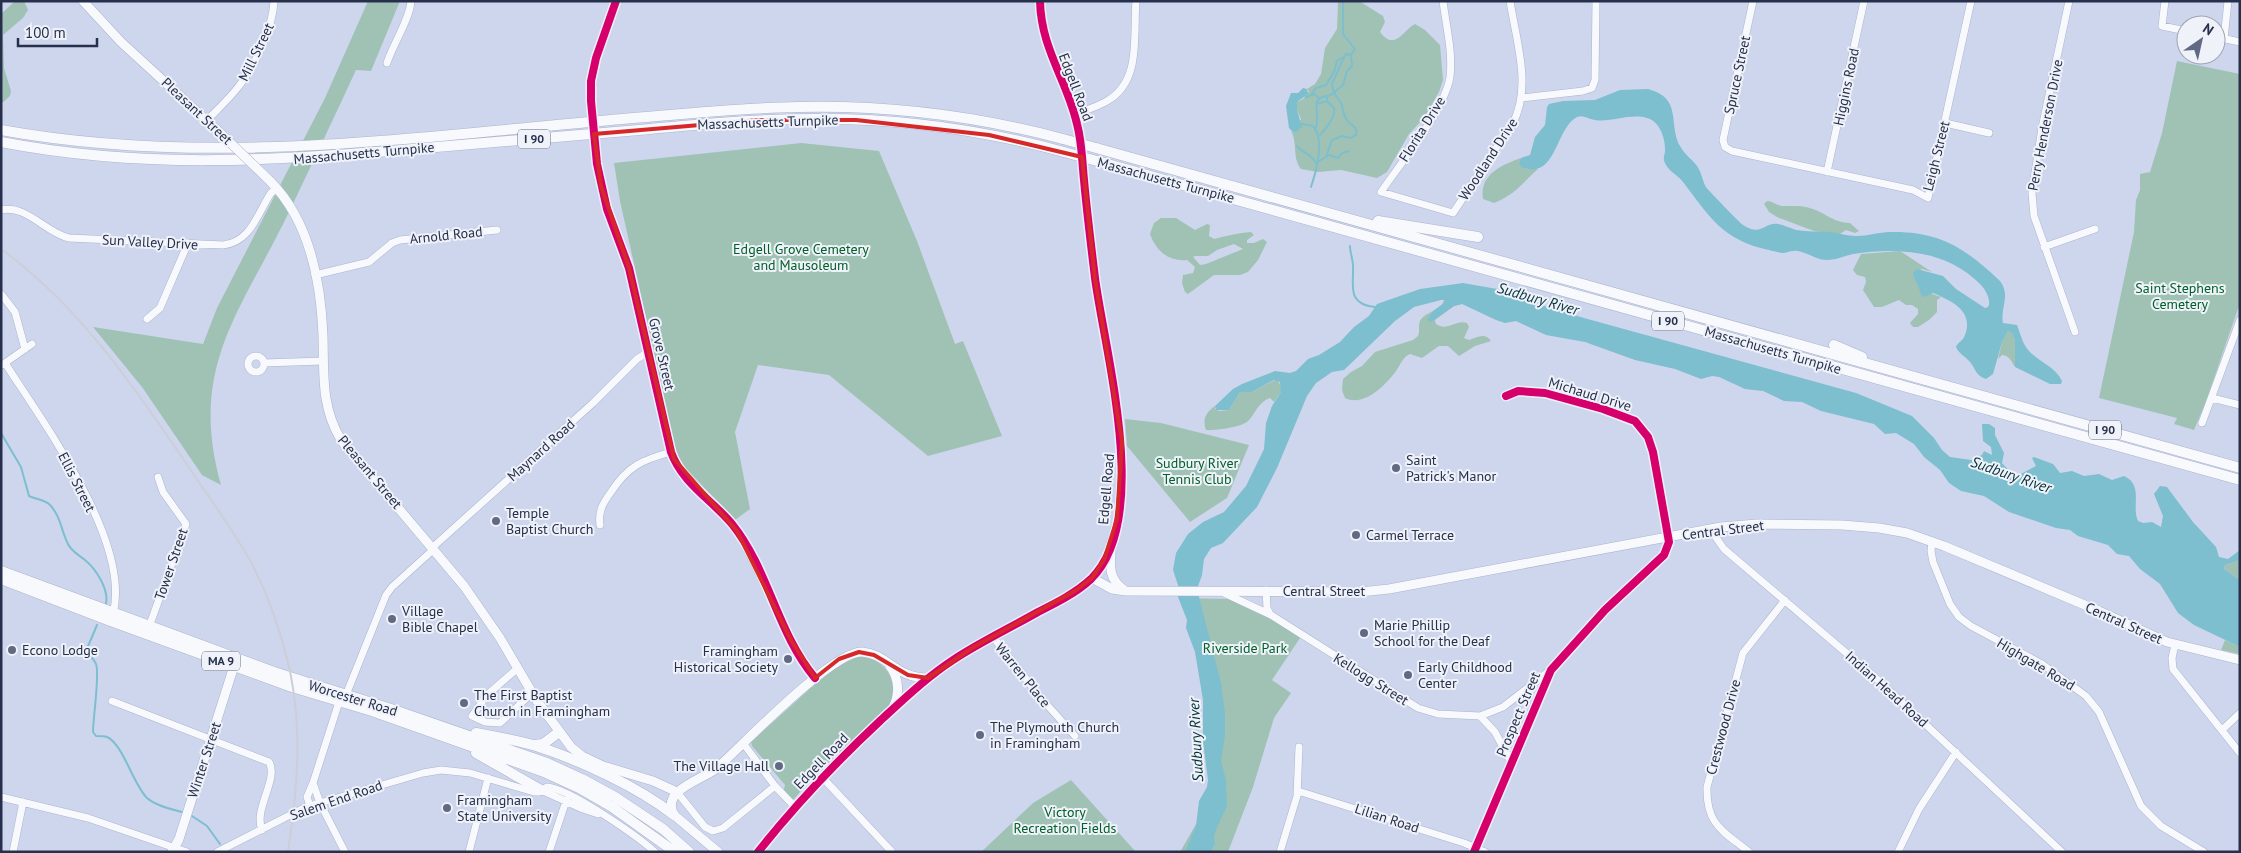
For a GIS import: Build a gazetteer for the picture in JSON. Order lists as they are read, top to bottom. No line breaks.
{"streets":{"highway":["Massachusetts Turnpike","I 90","MA 9","Worcester Road"],"main road":["Edgell Road","Pleasant Street","Central Street","Winter Street"],"street":["Mill Street","Spruce Street","Higgins Road","Perry Henderson Drive","Florita Drive","Leigh Street","Woodland Drive","Arnold Road","Sun Valley Drive","Grove Street","Michaud Drive","Maynard Road","Ellis Street","Tower Street","Highgate Road","Warren Place","Kellogg Street","Indian Head Road","Prospect Street","Crestwood Drive","Salem End Road","Lilian Road"]},"crossings":[["Mill Street","Pleasant Street"],["Spruce Street","Leigh Street"],["Edgell Road","Central Street"],["Edgell Road","Warren Place"],["Higgins Road","Leigh Street"],["Pleasant Street","Arnold Road"],["Pleasant Street","Sun Valley Drive"],["Pleasant Street","Maynard Road"],["Florita Drive","Woodland Drive"],["Grove Street","Maynard Road"],["Michaud Drive","Central Street"],["Michaud Drive","Prospect Street"],["Maynard Road","Worcester Road"],["Maynard Road","Salem End Road"],["Ellis Street","Worcester Road"],["Central Street","Highgate Road"],["Central Street","Kellogg Street"],["Central Street","Indian Head Road"],["Central Street","Prospect Street"],["Tower Street","Worcester Road"],["Kellogg Street","Prospect Street"],["Indian Head Road","Crestwood Drive"],["Worcester Road","Winter Street"],["Prospect Street","Lilian Road"]],"water":["Sudbury River"],"parks":["Edgell Grove Cemetery and Mausoleum","Saint Stephens Cemetery","Sudbury River Tennis Club","Riverside Park","Victory Recreation Fields"],"places":["Saint Patrick's Manor","Temple Baptist Church","Carmel Terrace","Village Bible Chapel","Marie Phillip School for the Deaf","Econo Lodge","Framingham Historical Society","Early Childhood Center","The First Baptist Church in Framingham","The Plymouth Church in Framingham","The Village Hall","Framingham State University"],"scale_bar":"100 m","north":"top right"}
